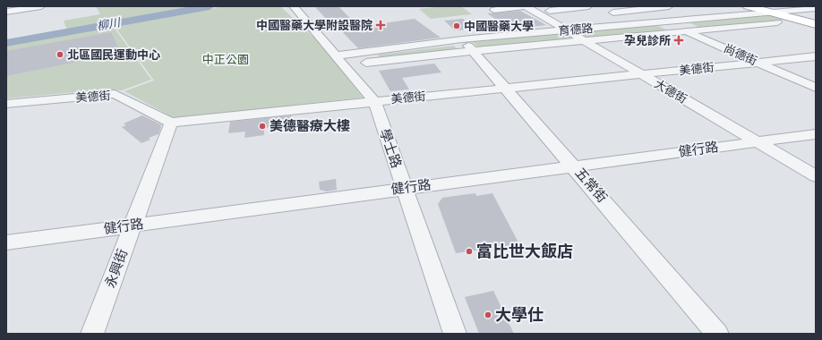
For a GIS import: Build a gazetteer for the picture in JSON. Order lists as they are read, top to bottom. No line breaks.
{"streets":{"street":["育德路","尚德街","美德街","大德街","學士路","健行路","五常街","永興街"]},"crossings":[["育德路","尚德街"],["育德路","大德街"],["育德路","學士路"],["育德路","五常街"],["尚德街","美德街"],["美德街","大德街"],["美德街","學士路"],["美德街","五常街"],["美德街","永興街"],["大德街","健行路"],["學士路","健行路"],["健行路","五常街"],["健行路","永興街"]],"water":["柳川"],"parks":["中正公園"],"places":{"health":["中國醫藥大學附設醫院","孕兒診所"],"other":["中國醫藥大學","北區國民運動中心","美德醫療大樓","富比世大飯店","大學仕"]}}
